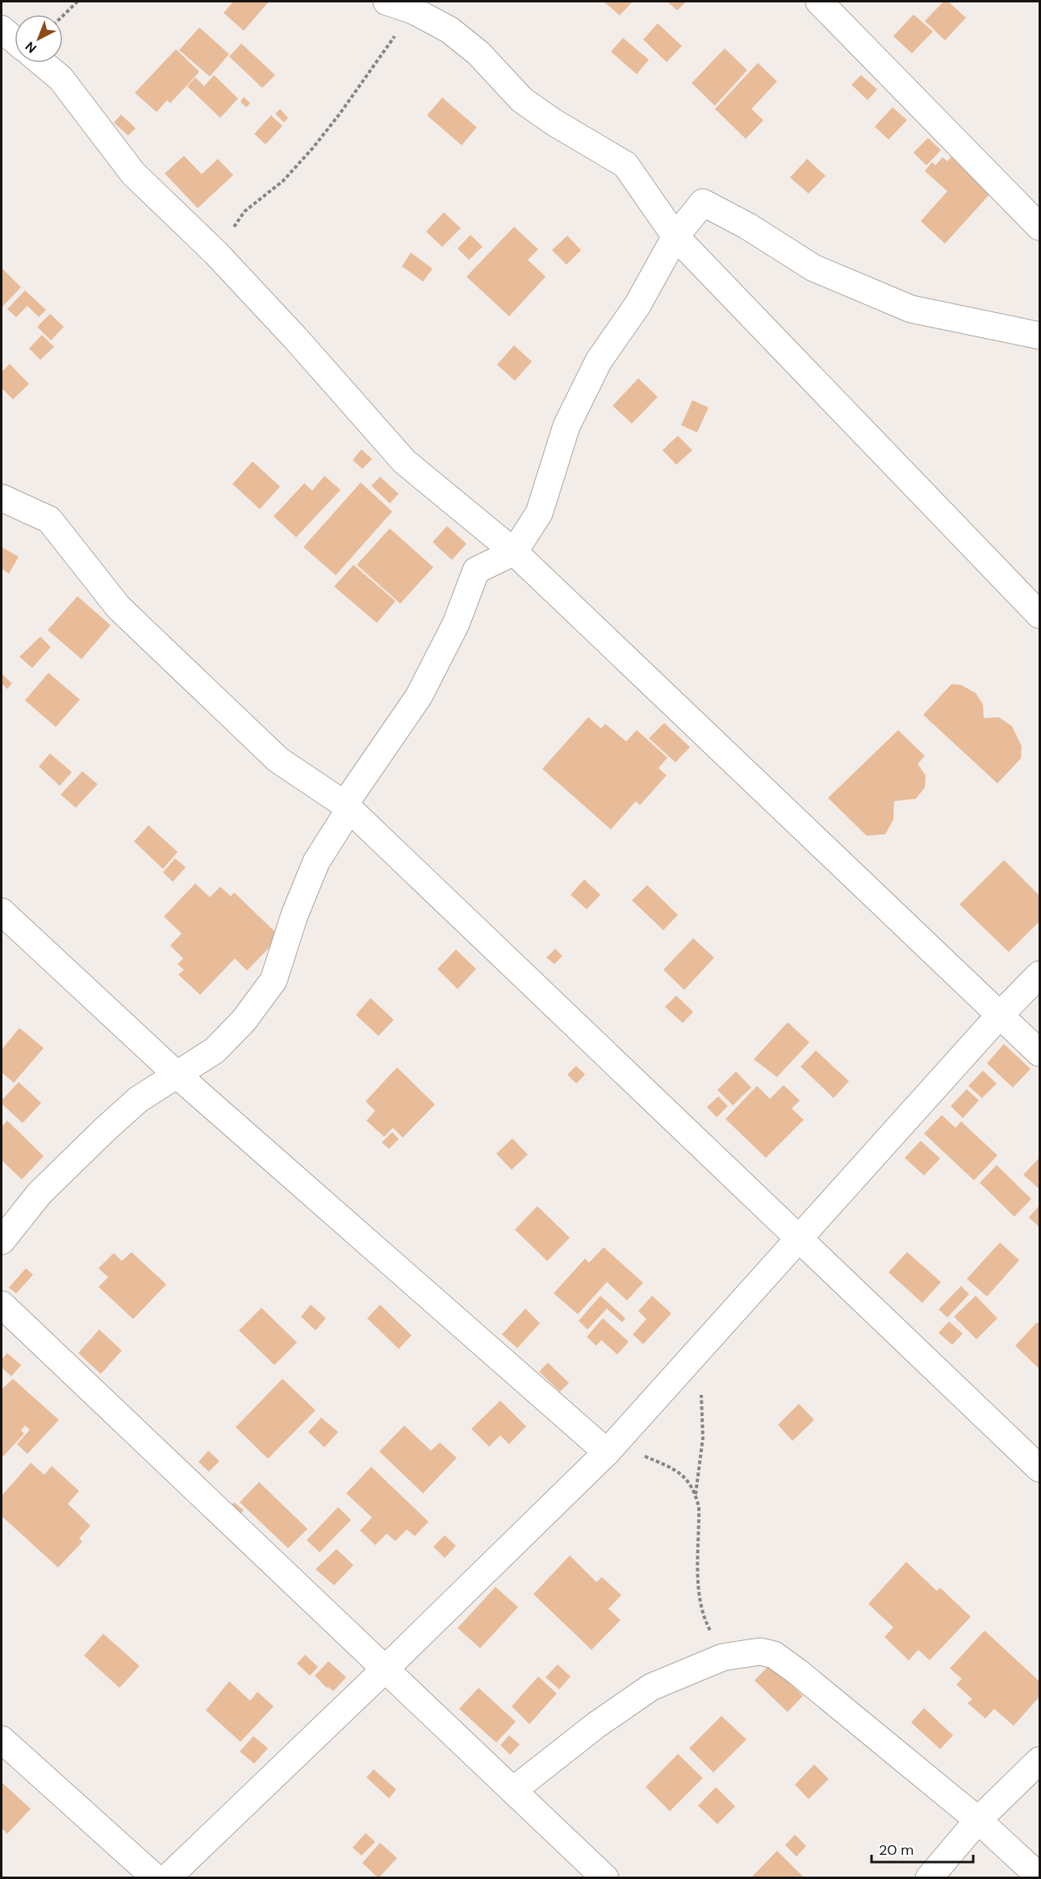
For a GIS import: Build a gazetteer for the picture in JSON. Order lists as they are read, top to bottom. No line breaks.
{"scale_bar":"20 m","north":"bottom left"}
